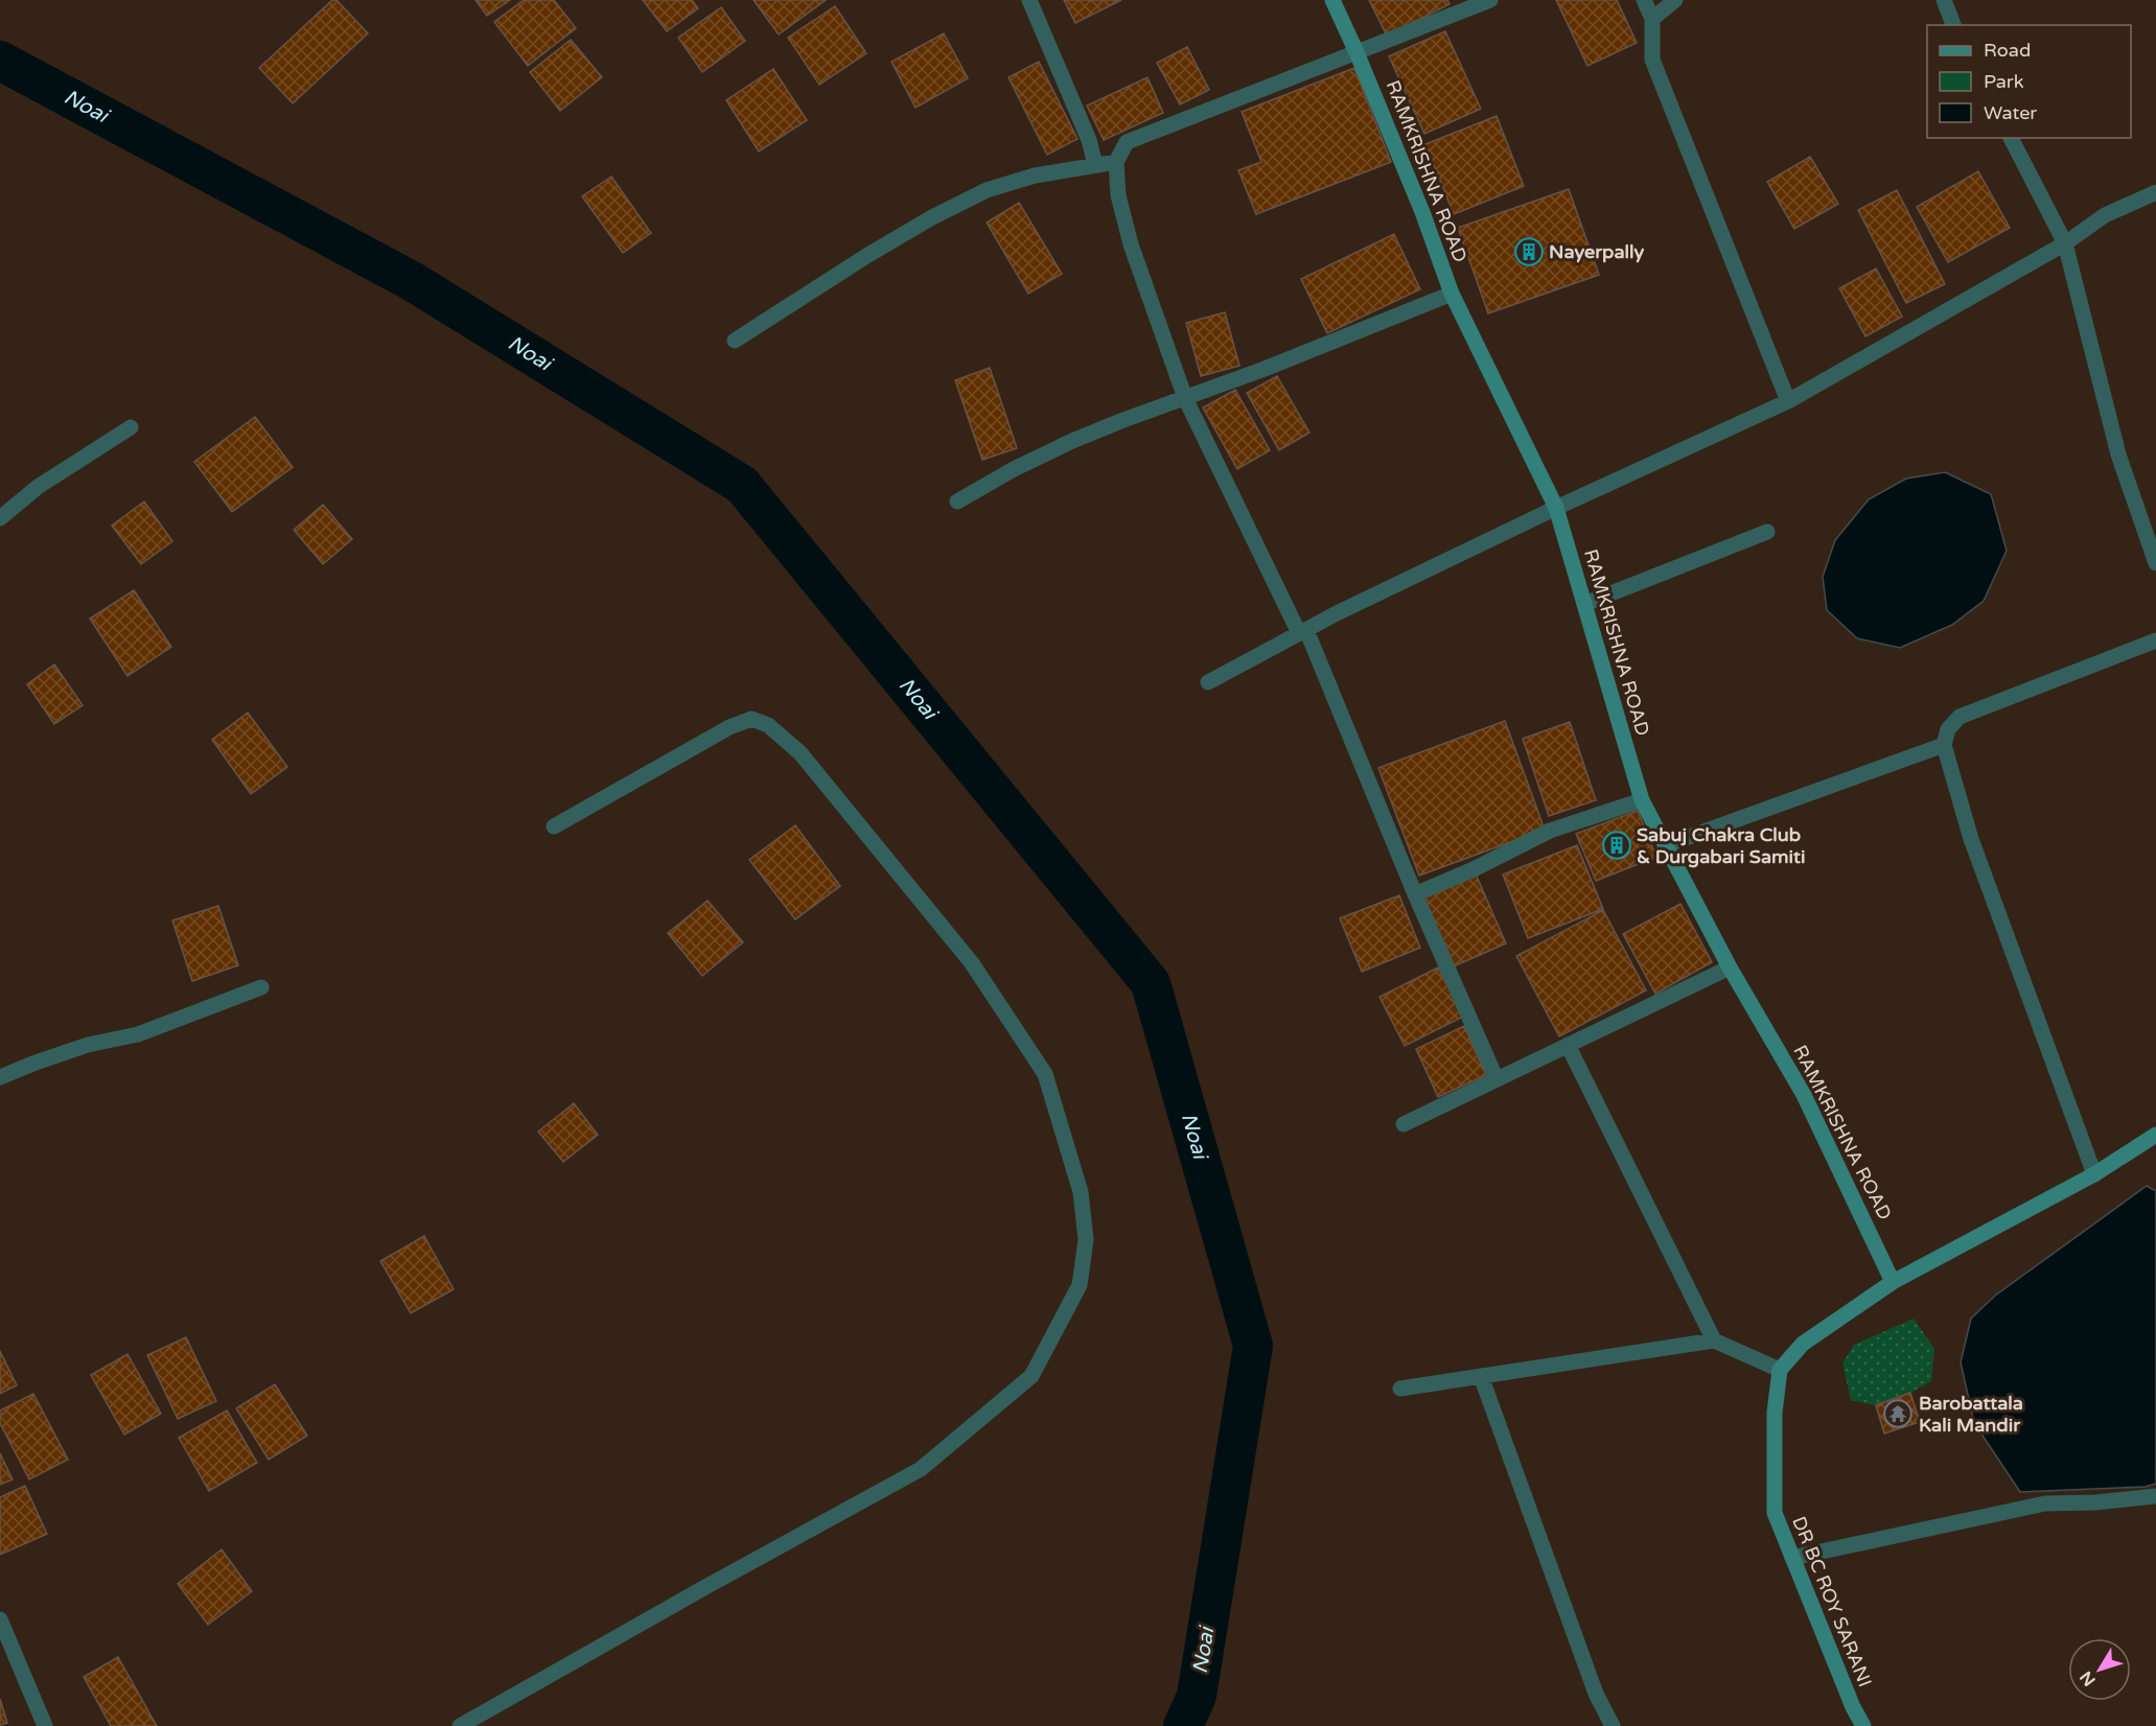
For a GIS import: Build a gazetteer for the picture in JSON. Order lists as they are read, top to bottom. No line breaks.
{"streets":{"street":["RAMKRISHNA ROAD","DR BC ROY SARANI"]},"water":["Noai"],"places":{"building":["Nayerpally","Sabuj Chakra Club & Durgabari Samiti"],"temple":["Barobattala Kali Mandir"]},"legend":["Road","Park","Water"],"north":"bottom left"}
